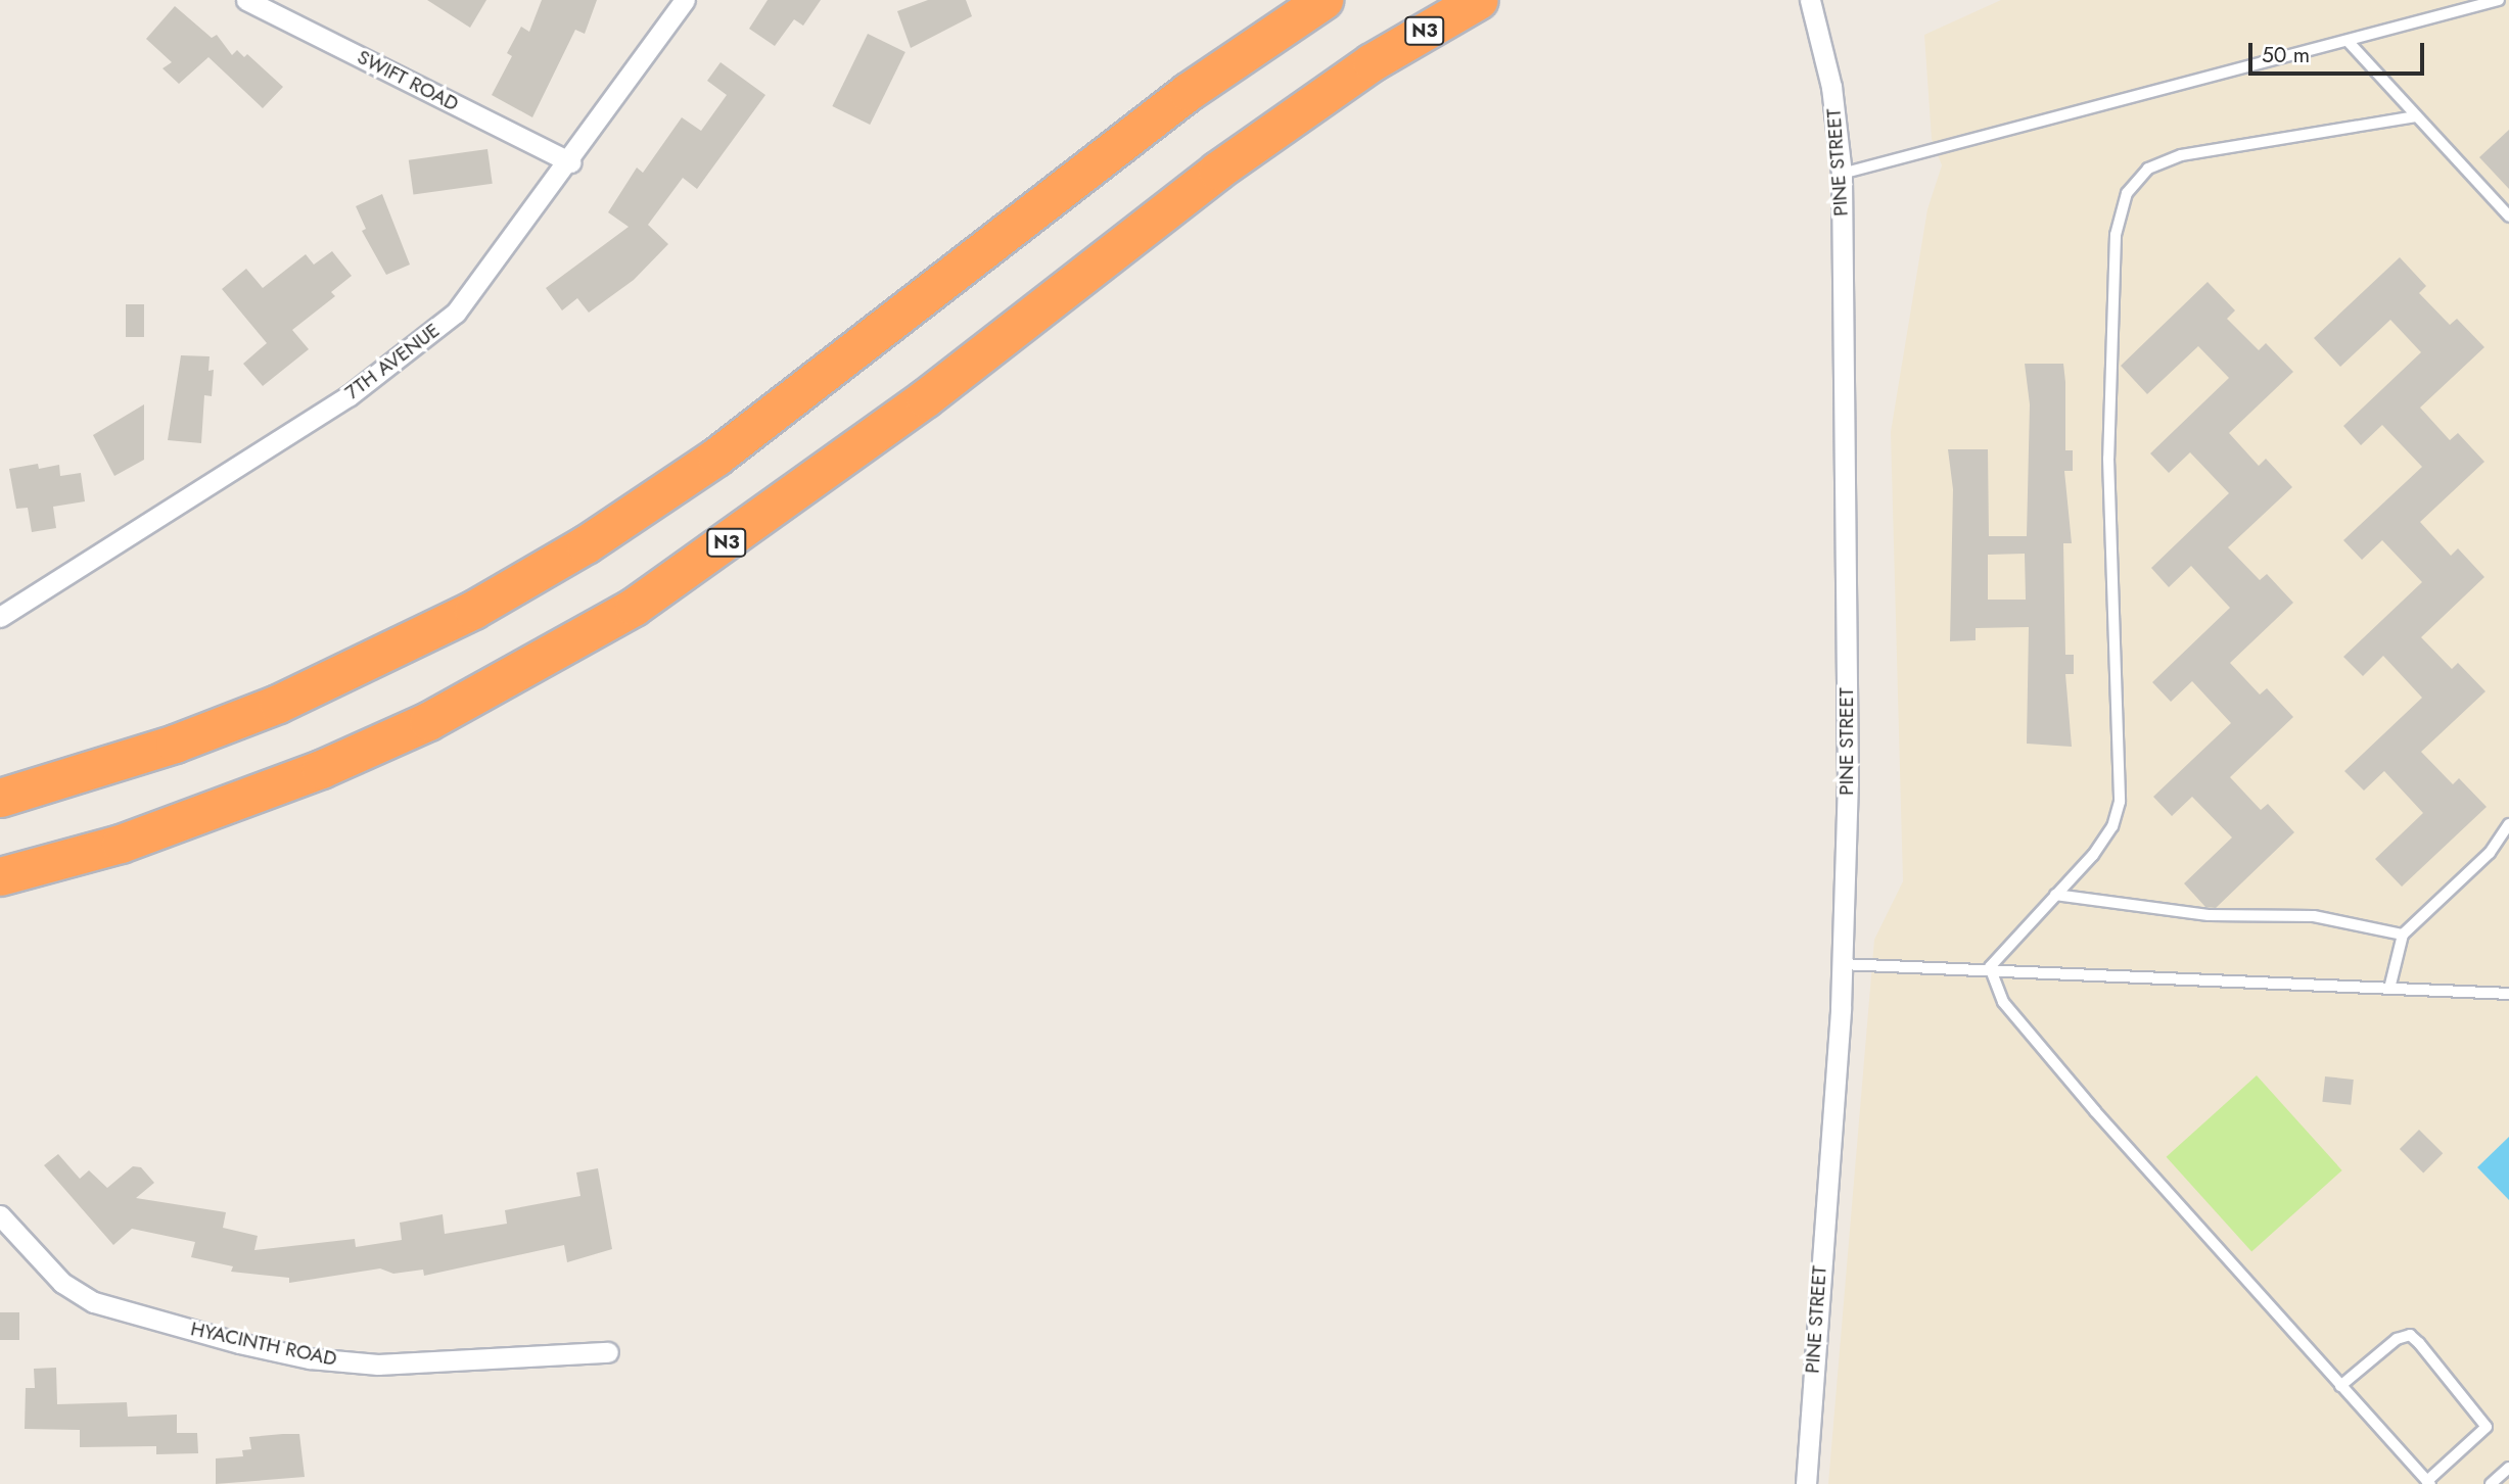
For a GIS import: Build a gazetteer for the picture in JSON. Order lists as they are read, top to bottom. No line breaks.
{"streets":{"highway":["N3"],"street":["SWIFT ROAD","PINE STREET","7TH AVENUE","HYACINTH ROAD"]},"crossings":[["SWIFT ROAD","7TH AVENUE"]],"scale_bar":"50 m"}
